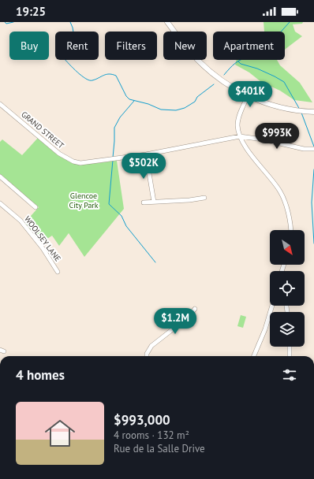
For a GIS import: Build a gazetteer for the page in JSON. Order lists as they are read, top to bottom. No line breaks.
{"streets":{"street":["GRAND STREET","WOOLSEY LANE"]},"parks":["Glencoe City Park"],"north":"bottom right","page":{"status":"19:25","chip":["Buy","Rent","Filters","New","Apartment"],"price":["$401K","$993K","$502K","$1.2M"],"heading":"4 homes","list":[{"name":"$993,000","note":"4 rooms · 132 m² · Rue de la Salle Drive"}]}}
